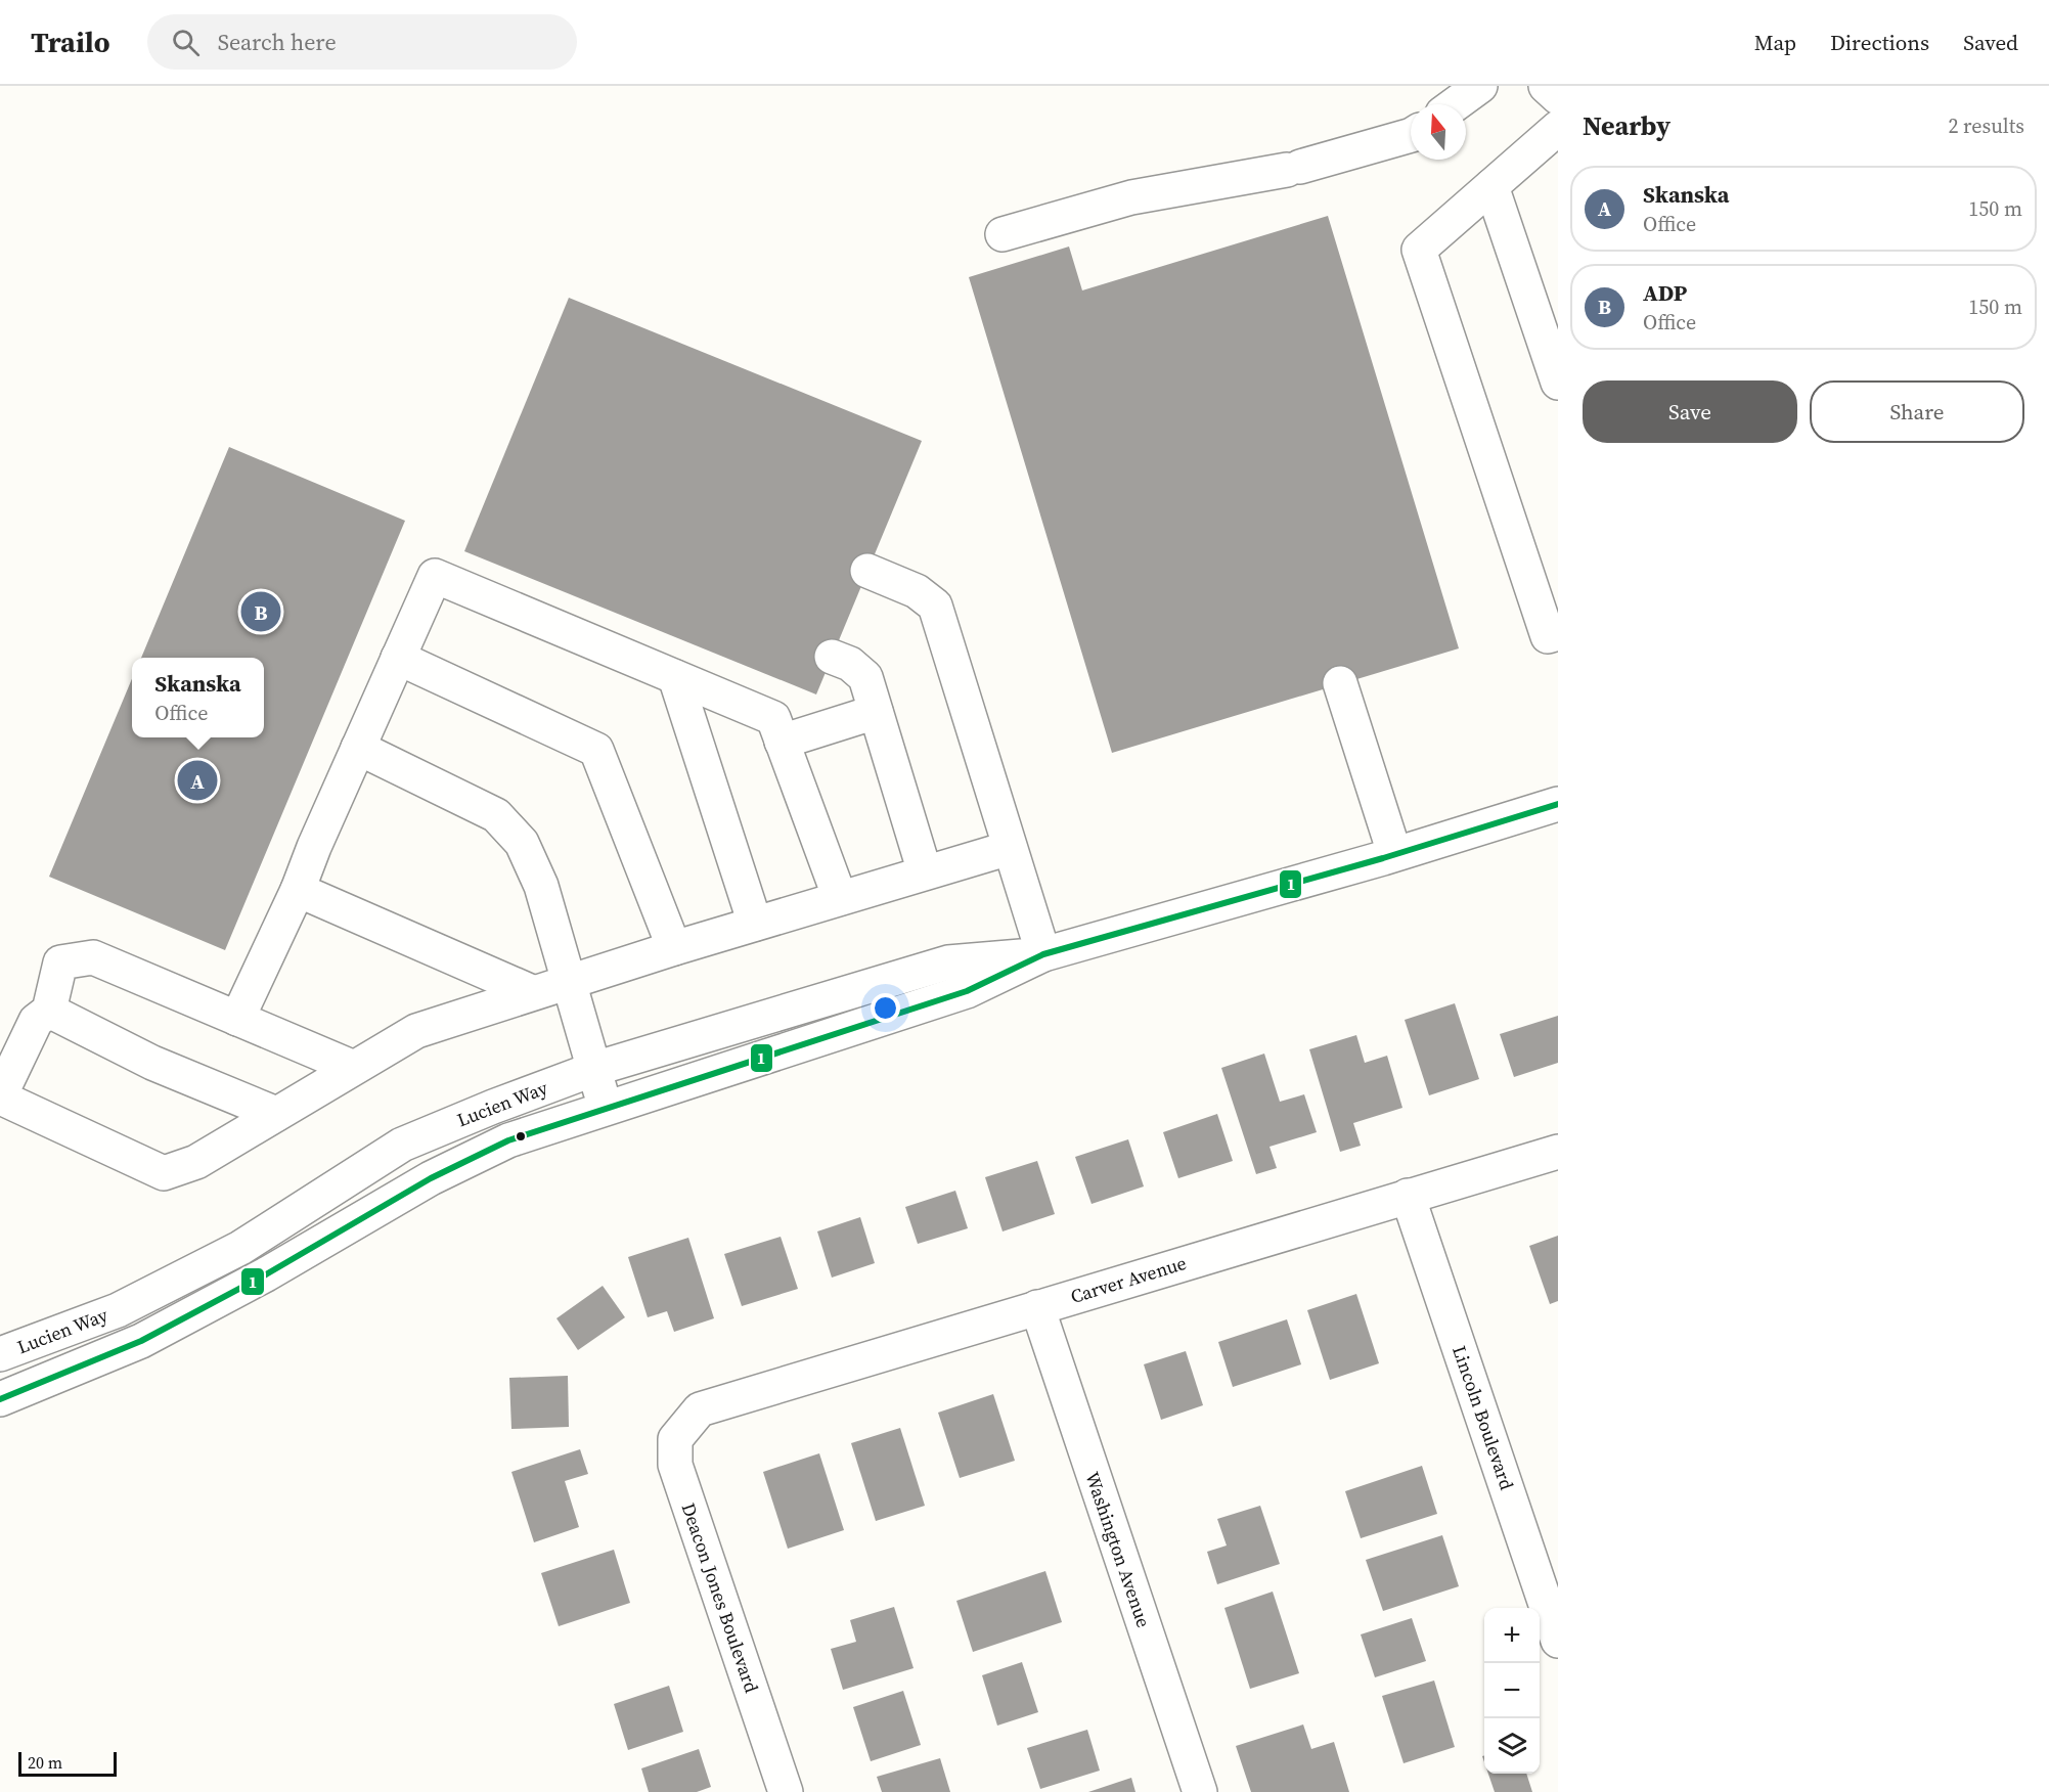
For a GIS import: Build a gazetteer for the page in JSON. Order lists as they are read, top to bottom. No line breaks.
{"streets":{"street":["Lucien Way","Carver Avenue","Lincoln Boulevard","Washington Avenue","Deacon Jones Boulevard"]},"crossings":[["Carver Avenue","Lincoln Boulevard"],["Carver Avenue","Washington Avenue"],["Carver Avenue","Deacon Jones Boulevard"]],"lines":["transit line 1"],"scale_bar":"20 m","north":"top","page":{"header":"Trailo","search":"Search here","nav":["Map","Directions","Saved"],"heading":["Nearby","2 results"],"list":[{"mark":"A","name":"Skanska","note":"Office","value":"150 m"},{"mark":"B","name":"ADP","note":"Office","value":"150 m"}],"buttons":["Save","Share"],"pins":["B","A"],"popup":["Skanska","Office"],"map_buttons":["+","−"],"scale":"20 m"}}
